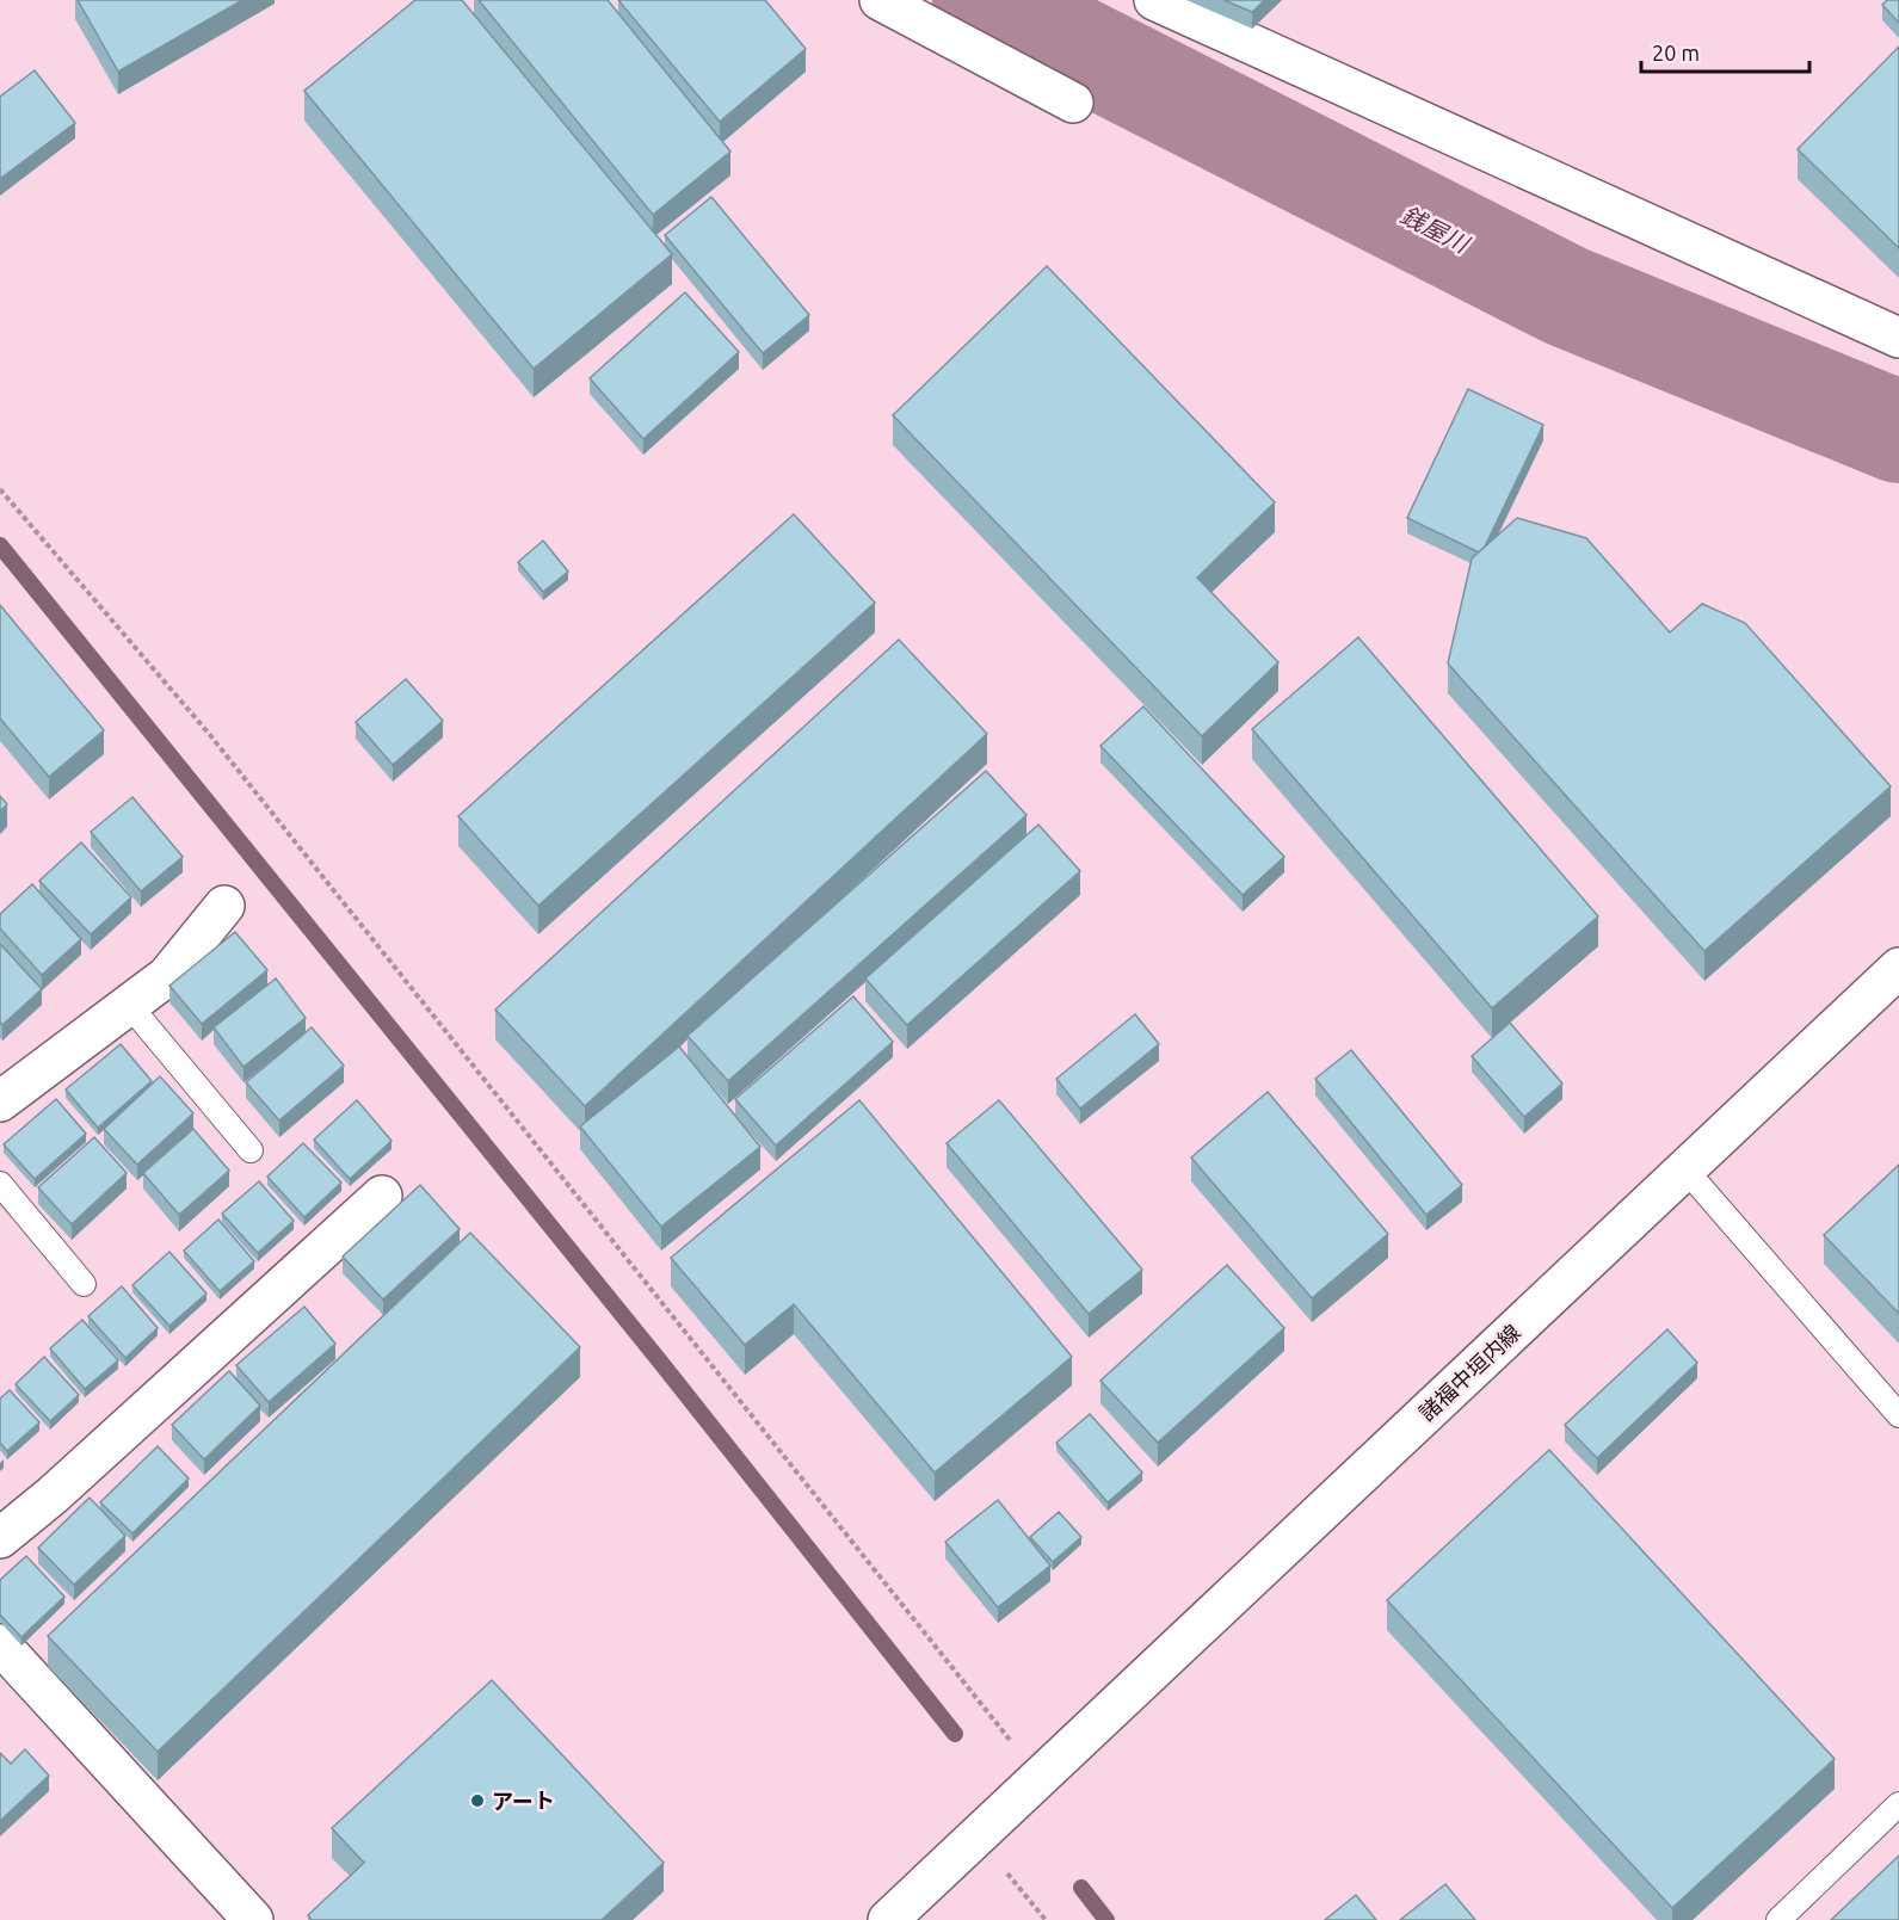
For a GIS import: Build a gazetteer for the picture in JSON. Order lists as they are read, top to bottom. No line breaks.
{"streets":{"street":["諸福中垣内線"]},"water":["銭屋川"],"places":["アート"],"scale_bar":"20 m"}
